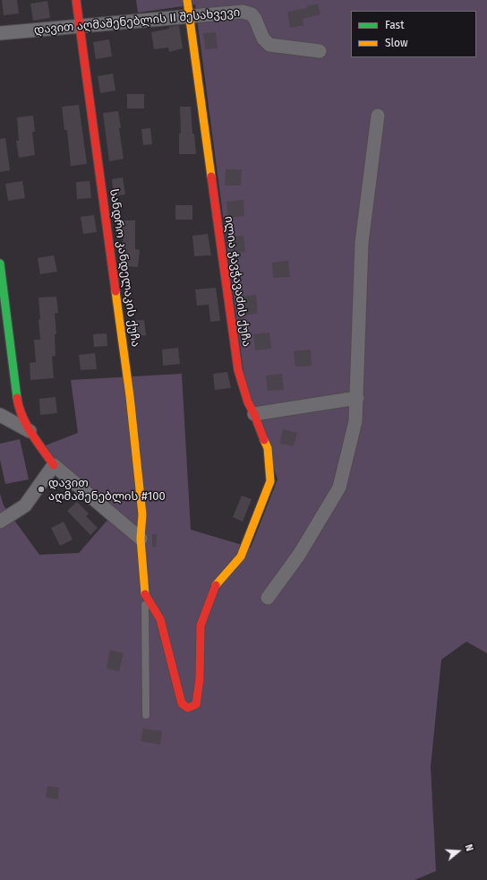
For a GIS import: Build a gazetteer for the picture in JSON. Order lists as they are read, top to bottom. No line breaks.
{"streets":{"street":["დავით აღმაშენებლის II შესახვევი","სანდრო კანდელაკის ქუჩა","ილია ჭავჭავაძის ქუჩა"]},"crossings":[["დავით აღმაშენებლის II შესახვევი","სანდრო კანდელაკის ქუჩა"],["დავით აღმაშენებლის II შესახვევი","ილია ჭავჭავაძის ქუჩა"],["სანდრო კანდელაკის ქუჩა","ილია ჭავჭავაძის ქუჩა"]],"places":["დავით აღმაშენებლის #100"],"legend":["Fast","Slow"],"north":"right"}
